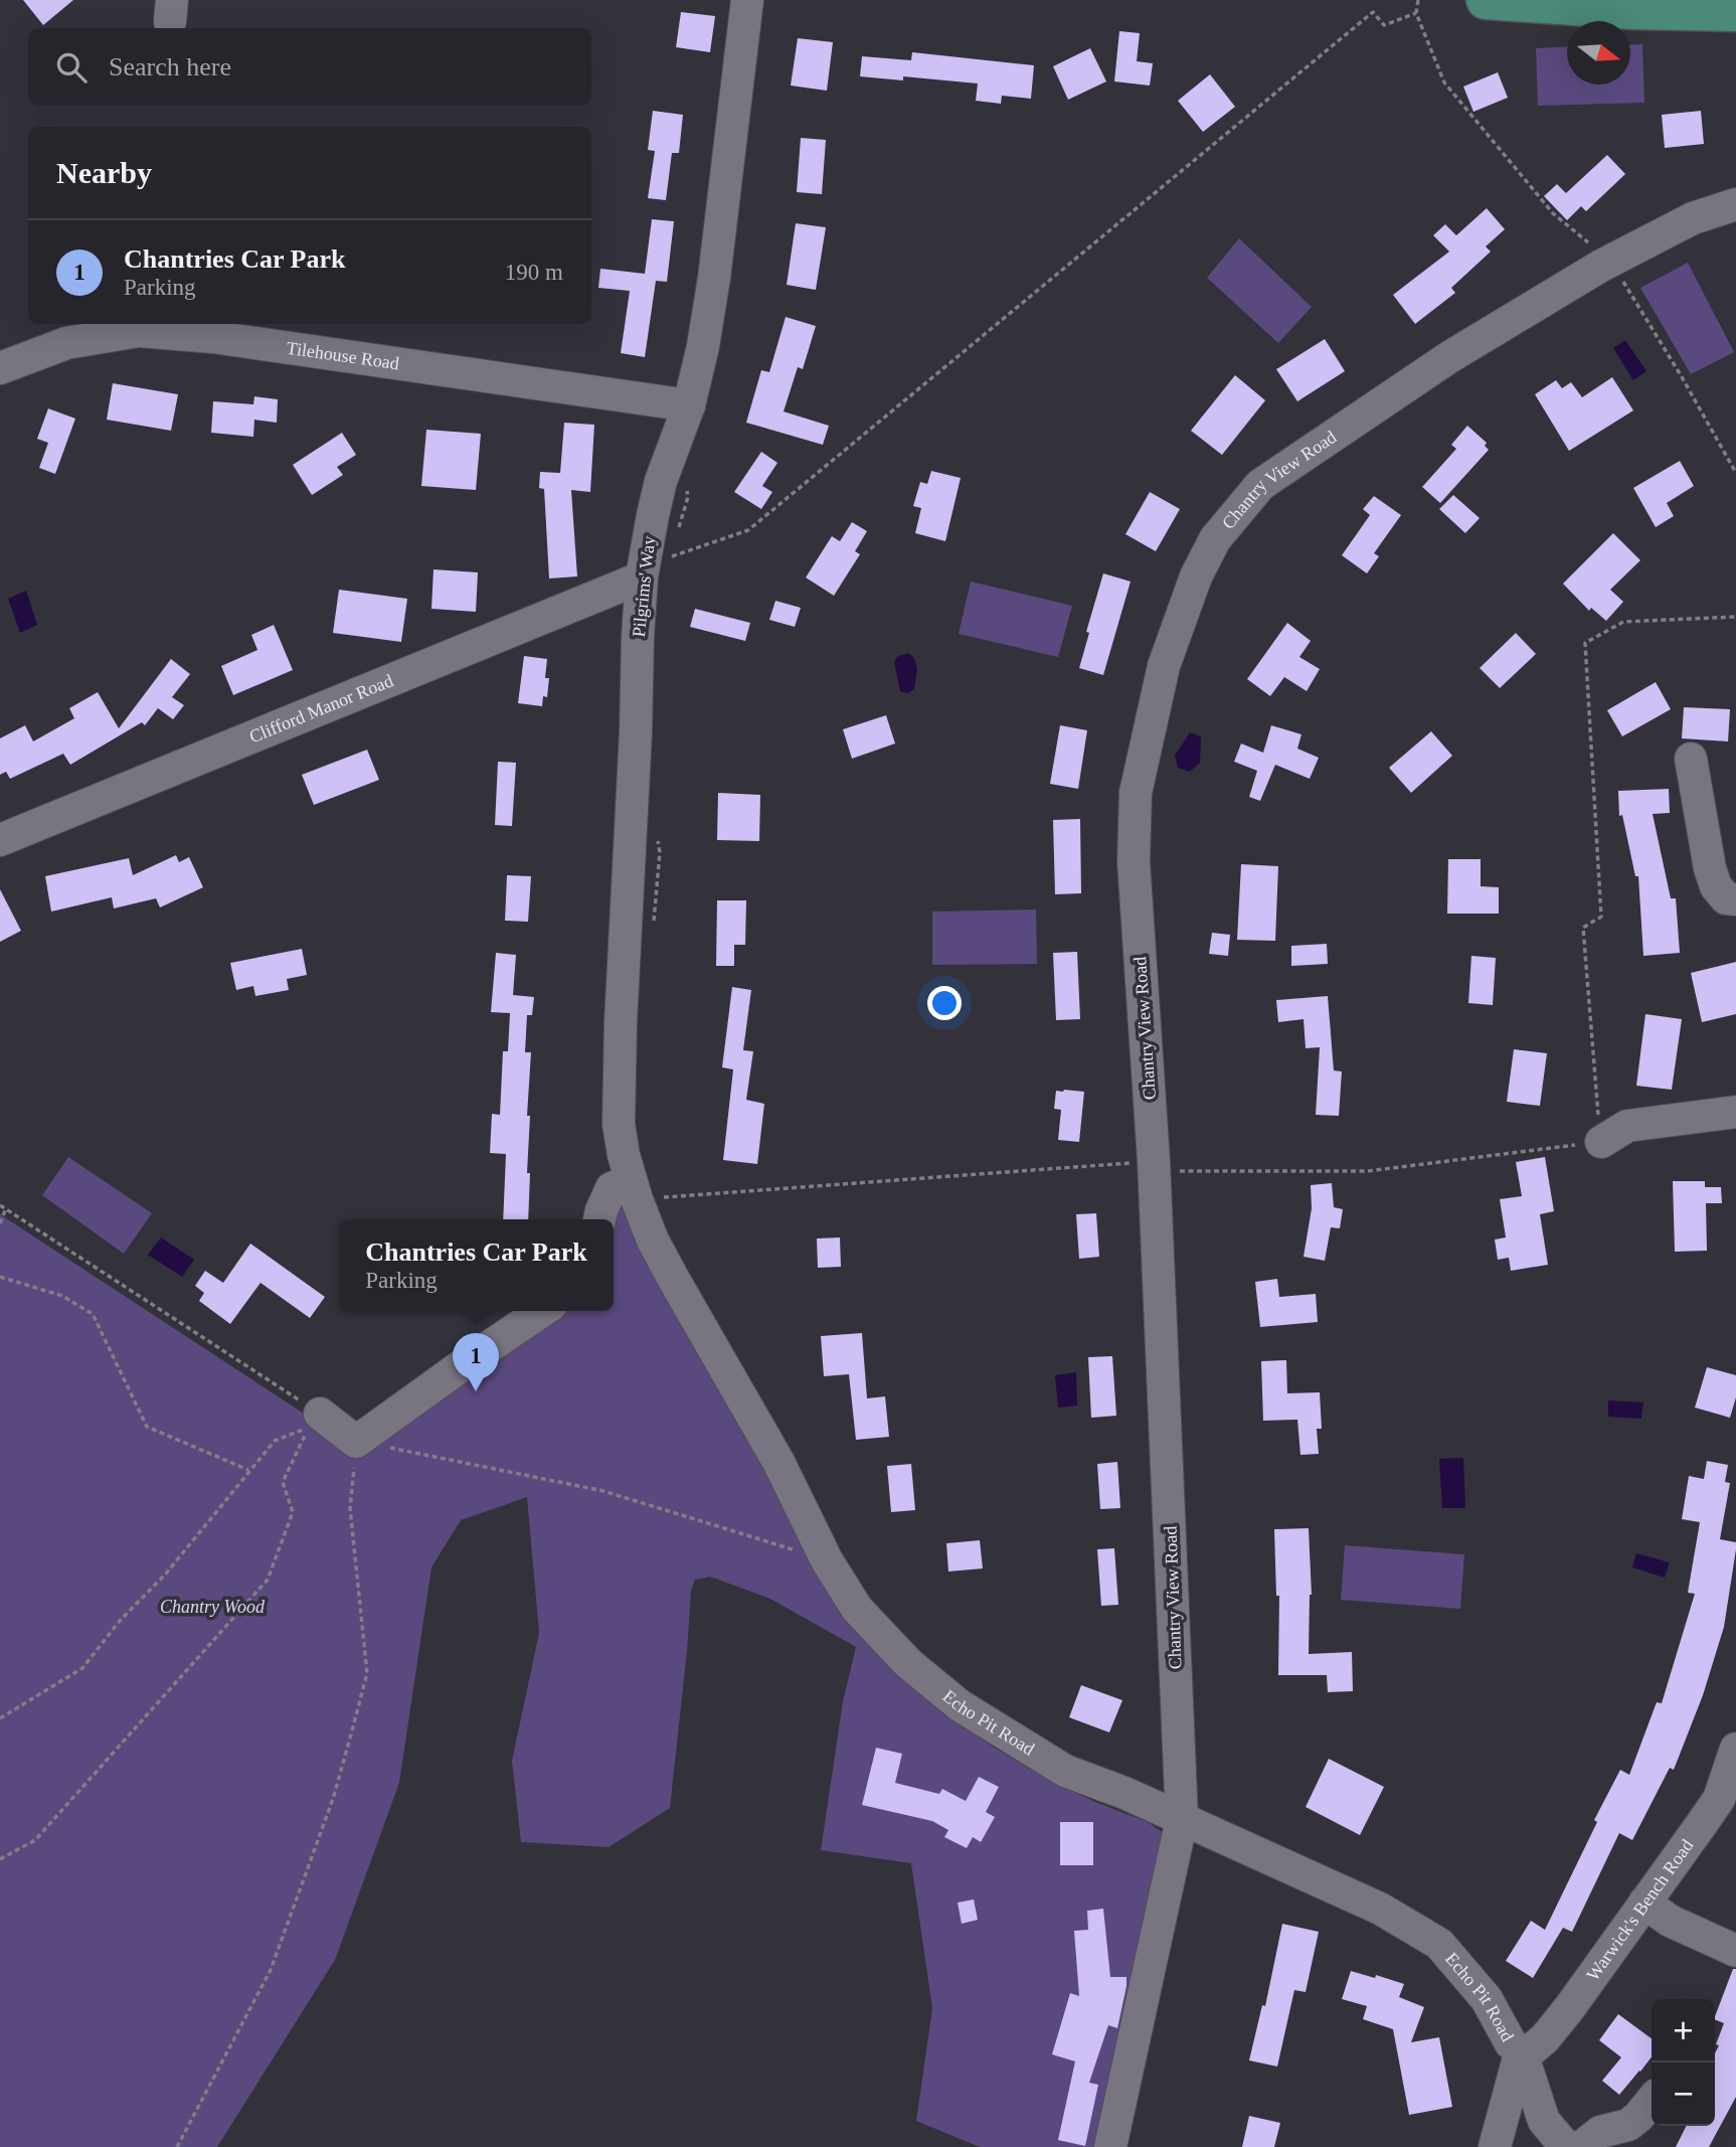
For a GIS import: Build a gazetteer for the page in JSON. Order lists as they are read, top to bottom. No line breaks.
{"streets":{"street":["Tilehouse Road","Chantry View Road","Pilgrims' Way","Clifford Manor Road","Echo Pit Road","Warwick's Bench Road"]},"crossings":[["Tilehouse Road","Pilgrims' Way"],["Chantry View Road","Echo Pit Road"],["Pilgrims' Way","Clifford Manor Road"],["Pilgrims' Way","Echo Pit Road"],["Echo Pit Road","Warwick's Bench Road"]],"parks":["Chantry Wood"],"north":"right","page":{"search":"Search here","heading":"Nearby","list":[{"mark":"1","name":"Chantries Car Park","note":"Parking","value":"190 m"}],"popup":["Chantries Car Park","Parking"],"pins":"1","map_buttons":["+","−"]}}
